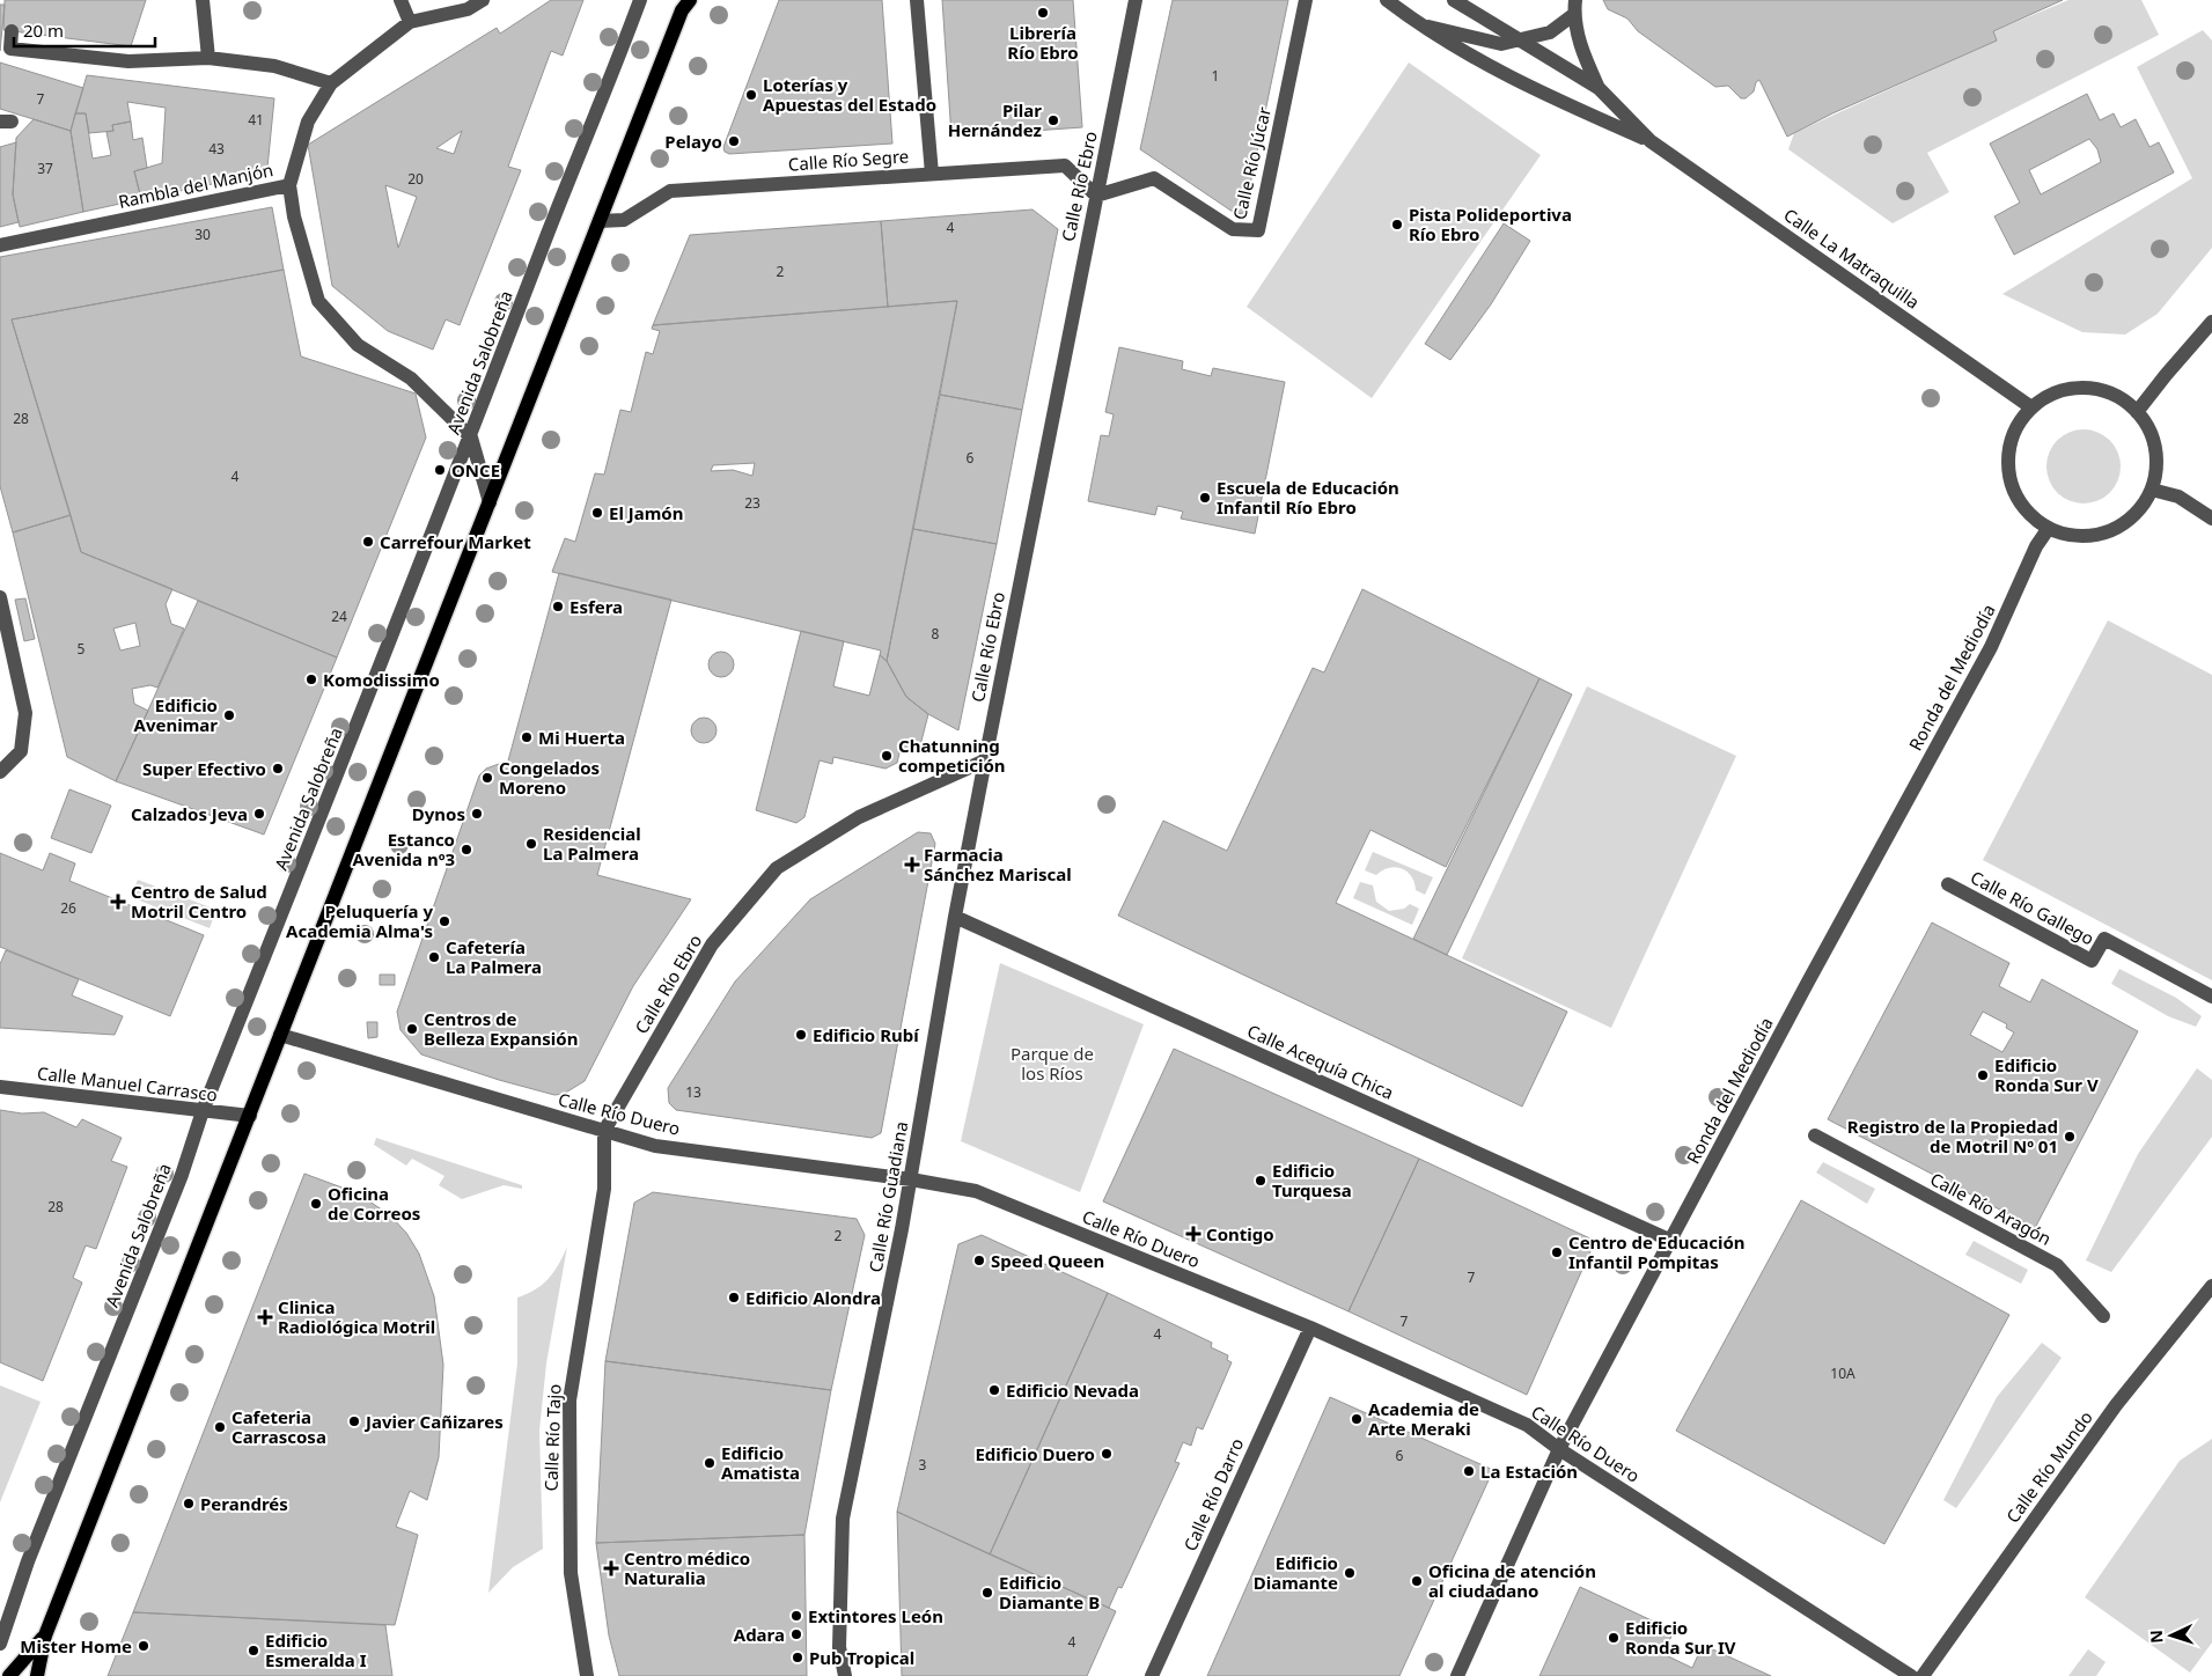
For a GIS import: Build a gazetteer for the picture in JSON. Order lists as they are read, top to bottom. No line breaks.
{"streets":{"street":["Calle Río Segre","Calle Río Júcar","Rambla del Manjón","Calle Río Ebro","Calle La Matraquilla","Avenida Salobreña","Ronda del Mediodía","Calle Río Gallego","Calle Acequía Chica","Calle Manuel Carrasco","Calle Río Duero","Calle Río Guadiana","Calle Río Aragón","Calle Río Tajo","Calle Río Mundo","Calle Río Darro"]},"crossings":[["Calle Río Segre","Calle Río Júcar"],["Calle Río Segre","Calle Río Ebro"],["Calle Río Júcar","Calle Río Ebro"],["Calle Río Ebro","Calle Río Duero"],["Calle Río Ebro","Calle Río Guadiana"],["Calle Río Ebro","Calle Río Tajo"],["Calle La Matraquilla","Ronda del Mediodía"],["Avenida Salobreña","Calle Manuel Carrasco"],["Ronda del Mediodía","Calle Acequía Chica"],["Ronda del Mediodía","Calle Río Duero"],["Calle Acequía Chica","Calle Río Guadiana"],["Calle Río Duero","Calle Río Guadiana"],["Calle Río Duero","Calle Río Tajo"],["Calle Río Duero","Calle Río Darro"]],"parks":["Parque de los Ríos"],"places":{"other":["Librería Río Ebro","Loterías y Apuestas del Estado","Pilar Hernández","Pelayo","Pista Polideportiva Río Ebro","ONCE","Escuela de Educación Infantil Río Ebro","El Jamón","Carrefour Market","Esfera","Komodissimo","Edificio Avenimar","Mi Huerta","Chatunning competición","Super Efectivo","Congelados Moreno","Calzados Jeva","Dynos","Residencial La Palmera","Estanco Avenida nº3","Peluquería y Academia Alma's","Cafetería La Palmera","Centros de Belleza Expansión","Edificio Rubí","Edificio Ronda Sur V","Registro de la Propiedad de Motril Nº 01","Edificio Turquesa","Oficina de Correos","Centro de Educación Infantil Pompitas","Speed Queen","Edificio Alondra","Edificio Nevada","Academia de Arte Meraki","Javier Cañizares","Cafeteria Carrascosa","Edificio Duero","Edificio Amatista","La Estación","Perandrés","Edificio Diamante","Oficina de atención al ciudadano","Edificio Diamante B","Extintores León","Adara","Edificio Ronda Sur IV","Mister Home","Edificio Esmeralda I","Pub Tropical"],"health":["Farmacia Sánchez Mariscal","Centro de Salud Motril Centro","Contigo","Clinica Radiológica Motril","Centro médico Naturalia"]},"house_numbers":["1","7","41","43","37","20","4","30","2","28","6","4","23","24","8","5","26","13","28","2","7","7","4","10A","6","3","4"],"scale_bar":"20 m","north":"left"}
